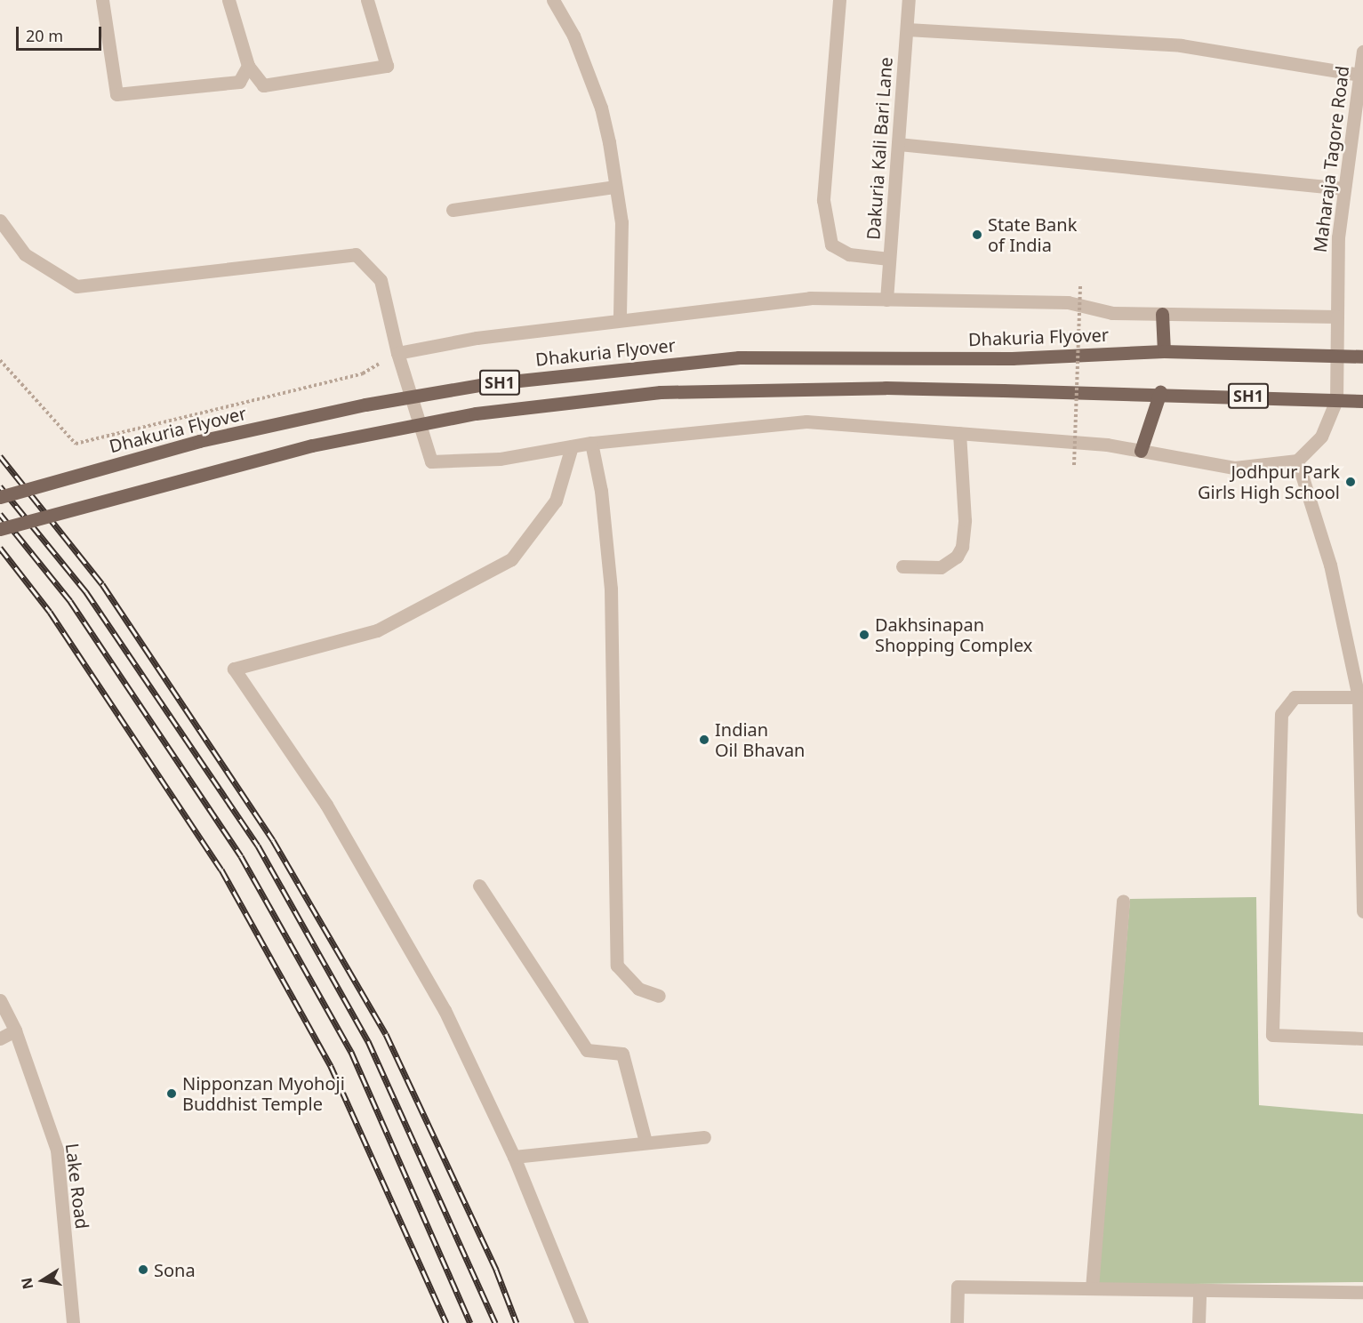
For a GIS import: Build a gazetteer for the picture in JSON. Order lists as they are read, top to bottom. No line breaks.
{"streets":{"main road":["Dhakuria Flyover","SH1"],"street":["Dakuria Kali Bari Lane","Maharaja Tagore Road","Lake Road"]},"crossings":[["Maharaja Tagore Road","SH1"],["Dhakuria Flyover","SH1"]],"places":["State Bank of India","Jodhpur Park Girls High School","Dakhsinapan Shopping Complex","Indian Oil Bhavan","Nipponzan Myohoji Buddhist Temple","Sona"],"scale_bar":"20 m","north":"left"}
